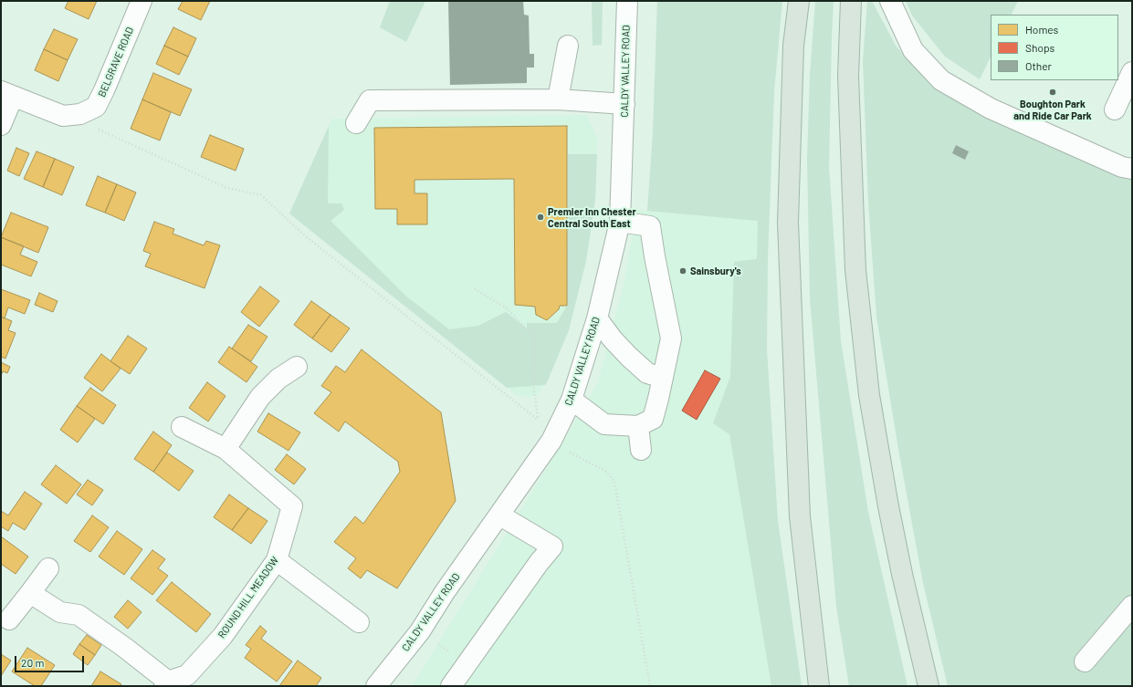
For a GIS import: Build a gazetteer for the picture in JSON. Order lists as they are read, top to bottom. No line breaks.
{"streets":{"street":["BELGRAVE ROAD","CALDY VALLEY ROAD","ROUND HILL MEADOW"]},"places":["Boughton Park and Ride Car Park","Premier Inn Chester Central South East","Sainsbury's"],"legend":["Homes","Shops","Other"],"scale_bar":"20 m"}
